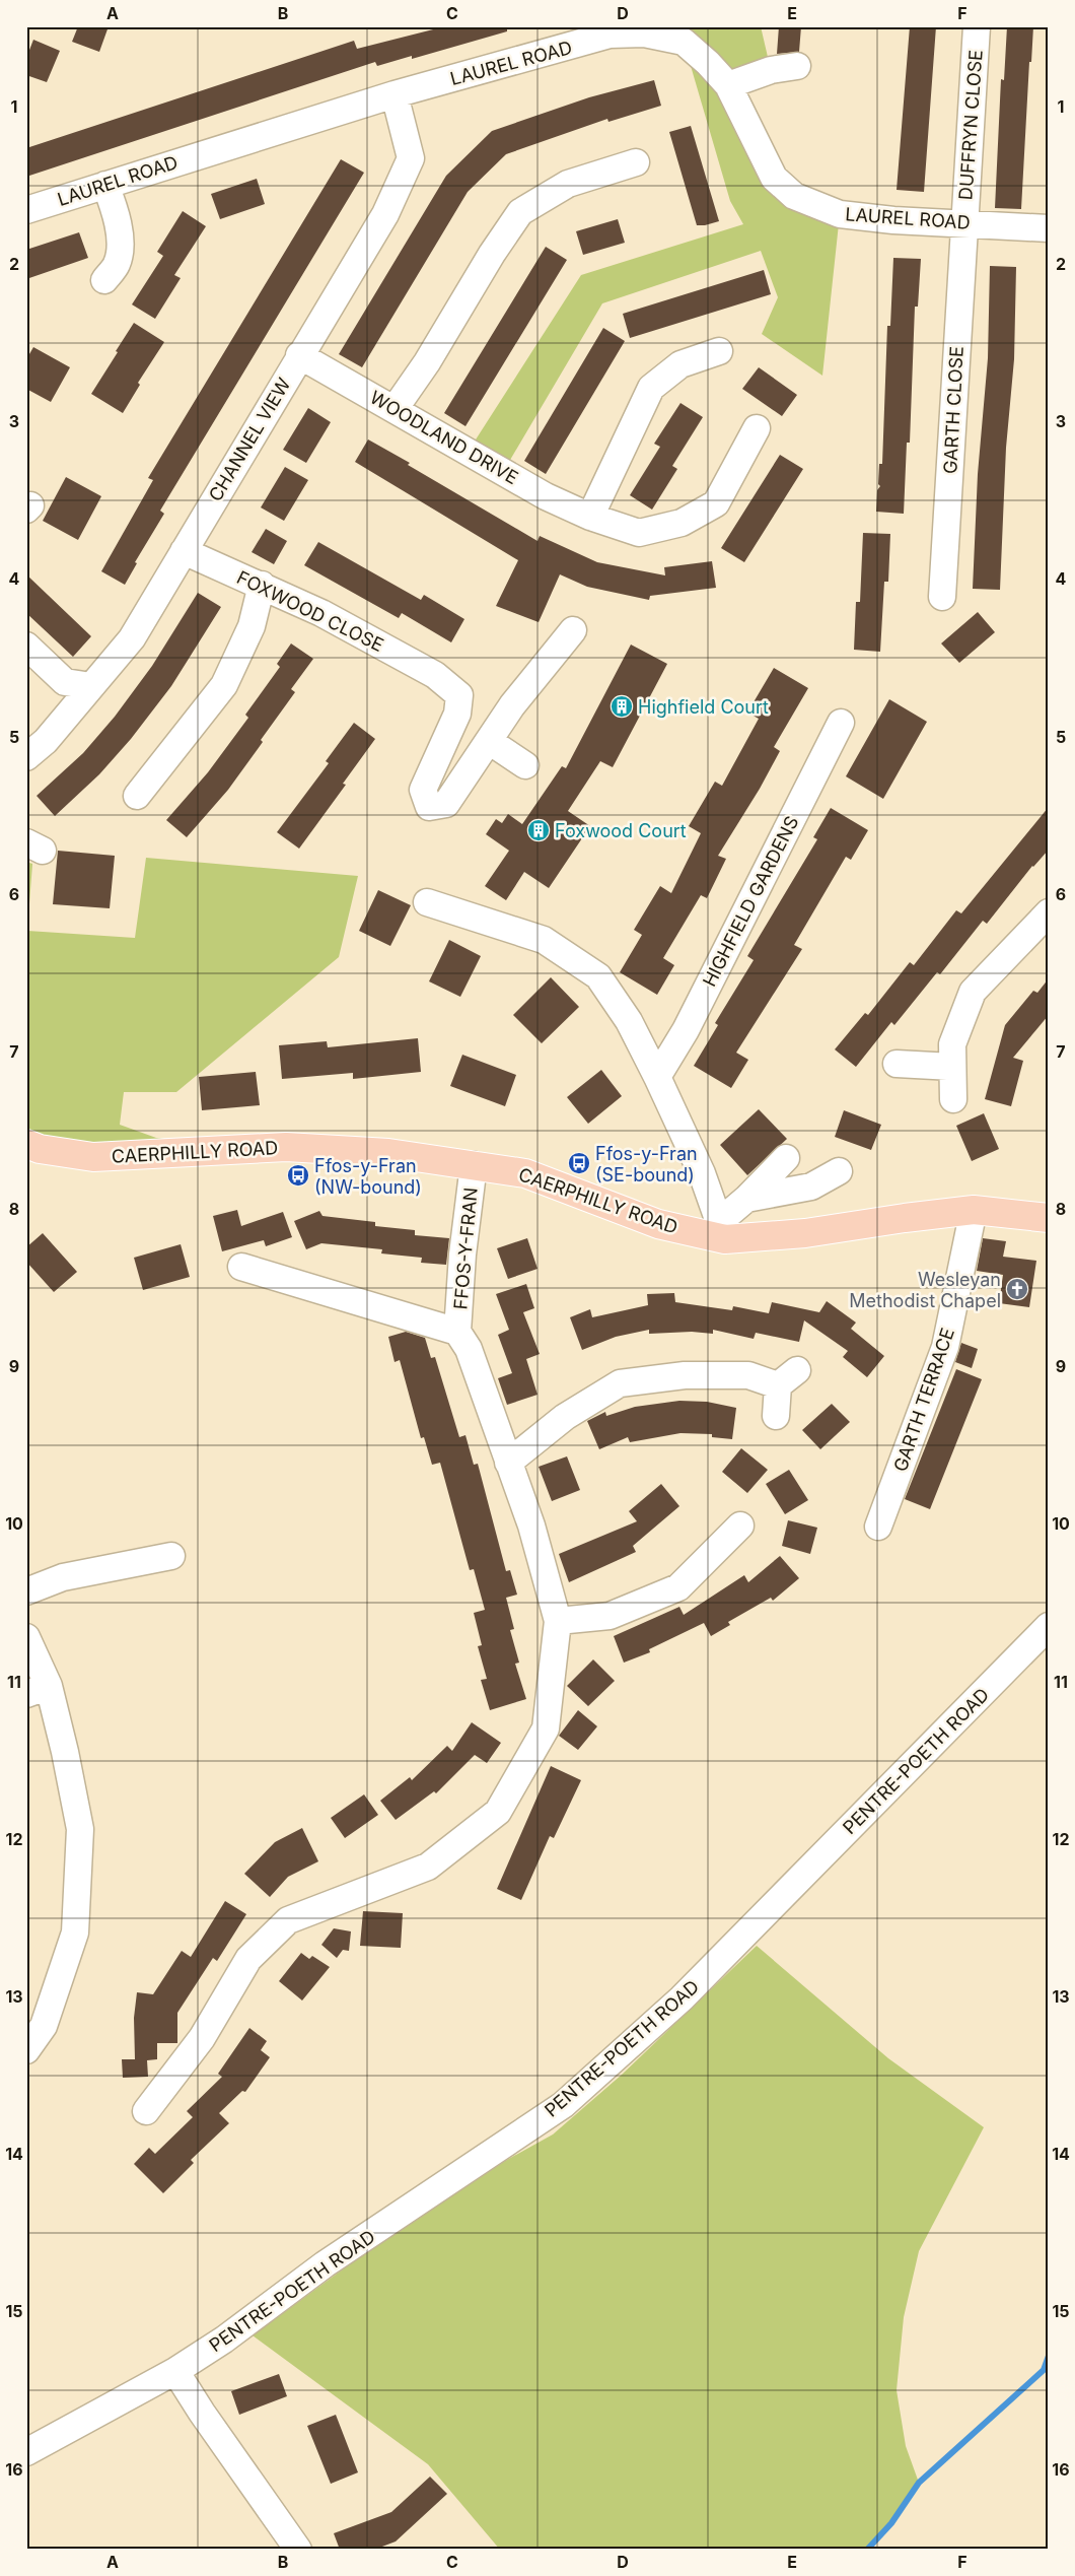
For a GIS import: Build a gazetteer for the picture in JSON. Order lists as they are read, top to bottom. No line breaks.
{"streets":{"main road":["CAERPHILLY ROAD"],"street":["LAUREL ROAD","DUFFRYN CLOSE","GARTH CLOSE","WOODLAND DRIVE","CHANNEL VIEW","FOXWOOD CLOSE","HIGHFIELD GARDENS","FFOS-Y-FRAN","GARTH TERRACE","PENTRE-POETH ROAD"]},"crossings":[["LAUREL ROAD","DUFFRYN CLOSE"],["LAUREL ROAD","GARTH CLOSE"],["LAUREL ROAD","CHANNEL VIEW"],["DUFFRYN CLOSE","GARTH CLOSE"],["WOODLAND DRIVE","CHANNEL VIEW"],["CHANNEL VIEW","FOXWOOD CLOSE"],["CAERPHILLY ROAD","FFOS-Y-FRAN"],["CAERPHILLY ROAD","GARTH TERRACE"]],"places":{"building":["Highfield Court","Foxwood Court"],"bus stop":["Ffos-y-Fran (SE-bound)","Ffos-y-Fran (NW-bound)"],"church":["Wesleyan Methodist Chapel"]},"grid":{"columns":["A","B","C","D","E","F"],"rows":["1","2","3","4","5","6","7","8","9","10","11","12","13","14","15","16"]}}
